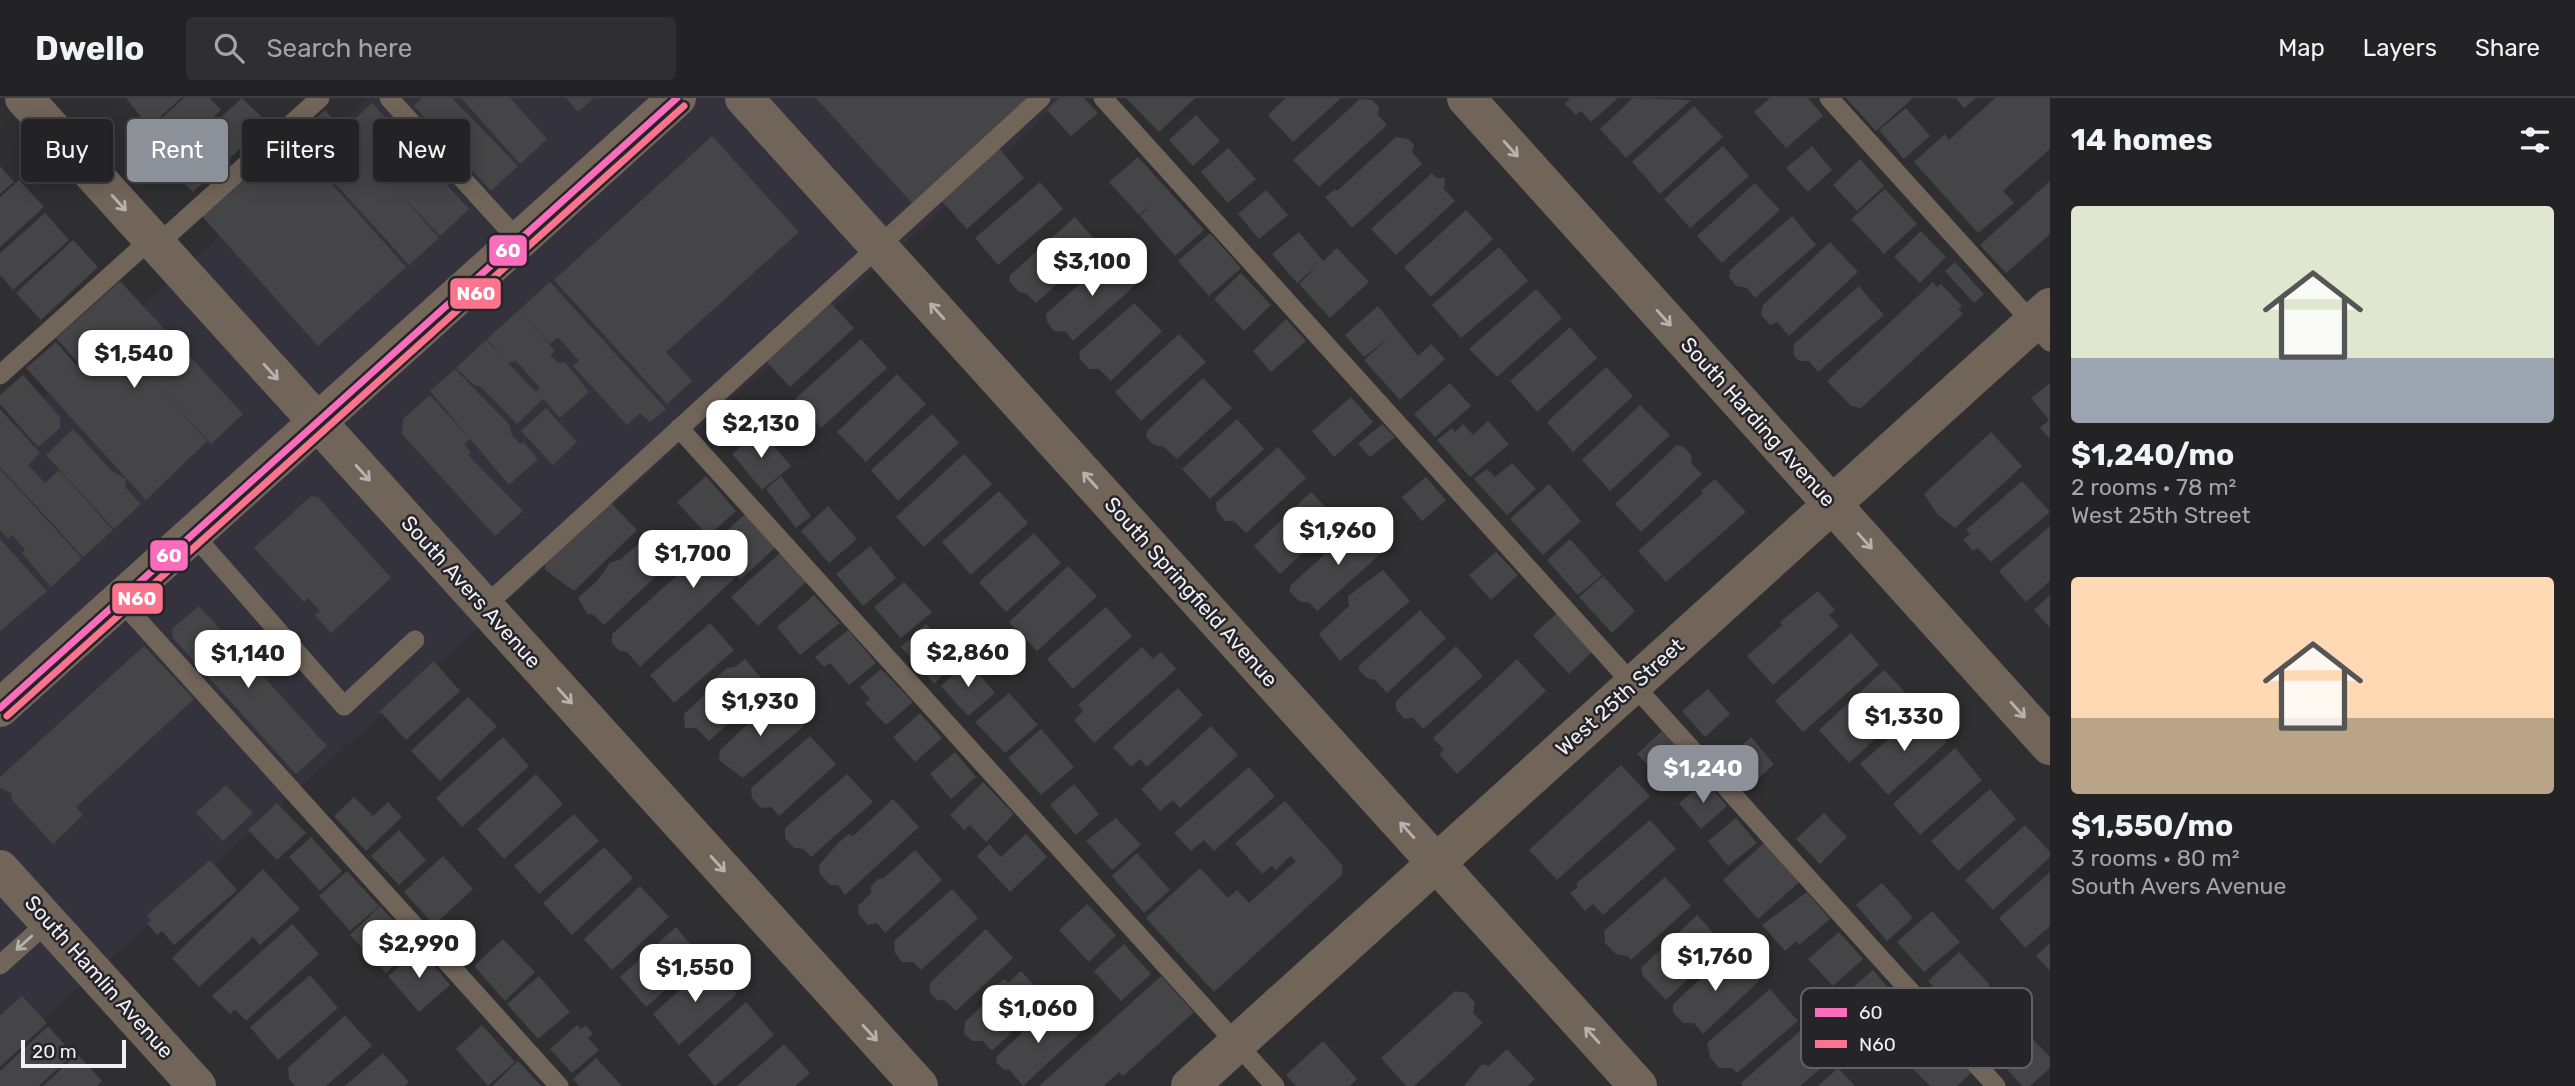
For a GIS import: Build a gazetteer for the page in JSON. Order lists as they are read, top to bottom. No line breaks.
{"streets":{"street":["South Harding Avenue","South Avers Avenue","South Springfield Avenue","West 25th Street","South Hamlin Avenue"]},"crossings":[["South Harding Avenue","West 25th Street"],["South Springfield Avenue","West 25th Street"]],"one_way":["South Harding Avenue","South Avers Avenue","South Springfield Avenue"],"lines":["transit line 60","transit line N60"],"legend":["60","N60"],"scale_bar":"20 m","page":{"header":"Dwello","search":"Search here","nav":["Map","Layers","Share"],"heading":"14 homes","chip":["Buy","Rent","Filters","New"],"list":[{"name":"$1,240/mo","note":"2 rooms · 78 m² · West 25th Street"},{"name":"$1,550/mo","note":"3 rooms · 80 m² · South Avers Avenue"}],"price":["$3,100","$1,540","$2,130","$1,960","$1,700","$2,860","$1,140","$1,930","$1,330","$1,240","$2,990","$1,760","$1,550","$1,060"],"scale":"20 m"}}
